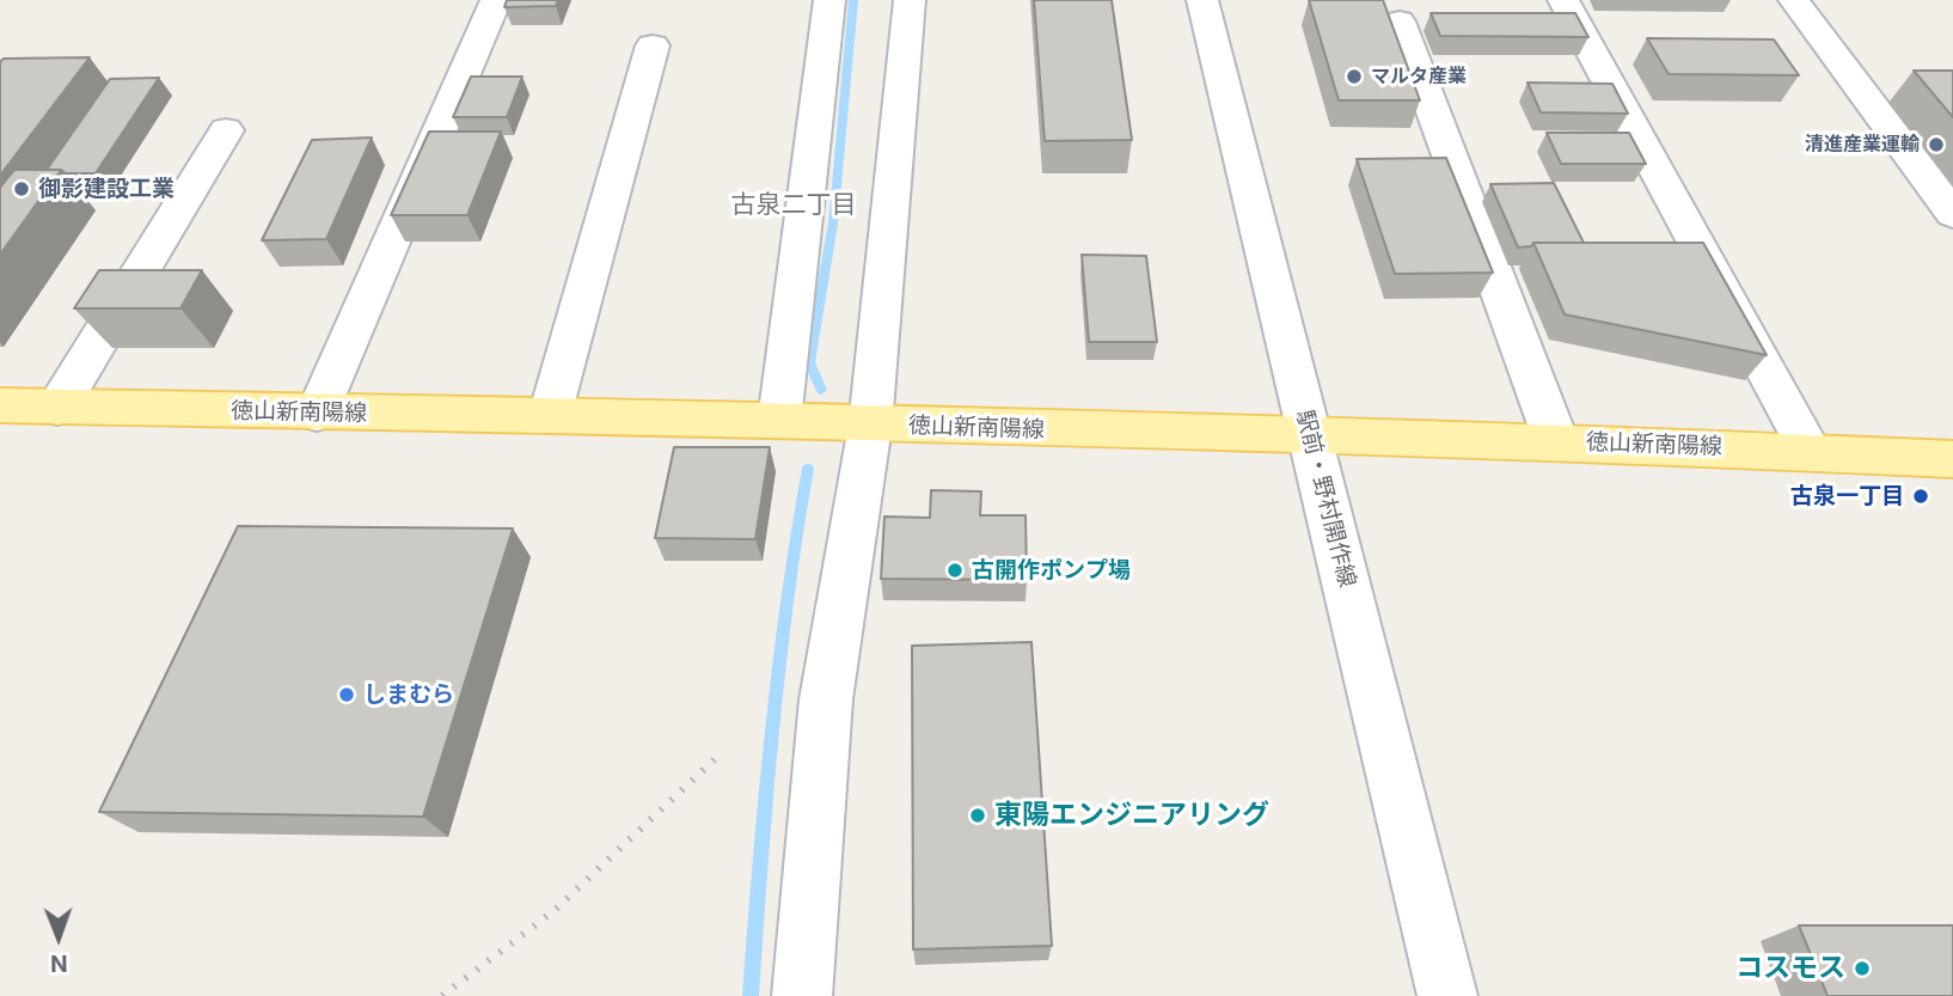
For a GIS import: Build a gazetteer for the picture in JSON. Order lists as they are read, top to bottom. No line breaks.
{"streets":{"main road":["徳山新南陽線"],"street":["駅前・野村開作線"]},"crossings":[["徳山新南陽線","駅前・野村開作線"]],"districts":["古泉二丁目"],"places":["マルタ産業","清進産業運輸","御影建設工業","古泉一丁目","古開作ポンプ場","しまむら","東陽エンジニアリング","コスモス"],"north":"bottom"}
